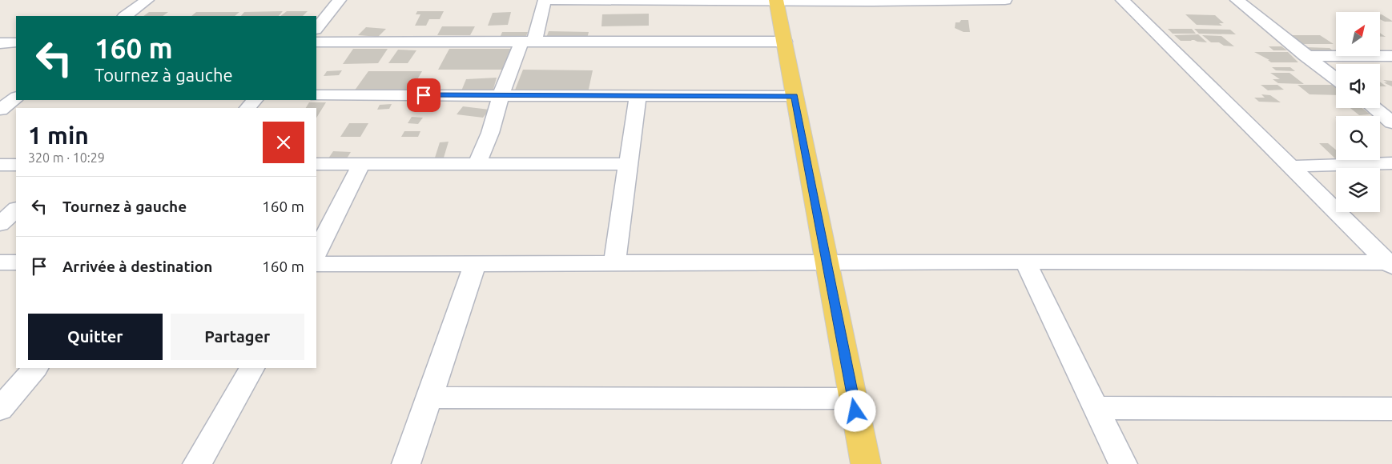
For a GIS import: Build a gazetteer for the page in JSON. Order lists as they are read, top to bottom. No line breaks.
{"north":"top right","page":{"turn":["160 m","Tournez à gauche"],"heading":["1 min","320 m · 10:29"],"list":[{"name":"Tournez à gauche","value":"160 m"},{"name":"Arrivée à destination","value":"160 m"}],"buttons":["Quitter","Partager"]}}
